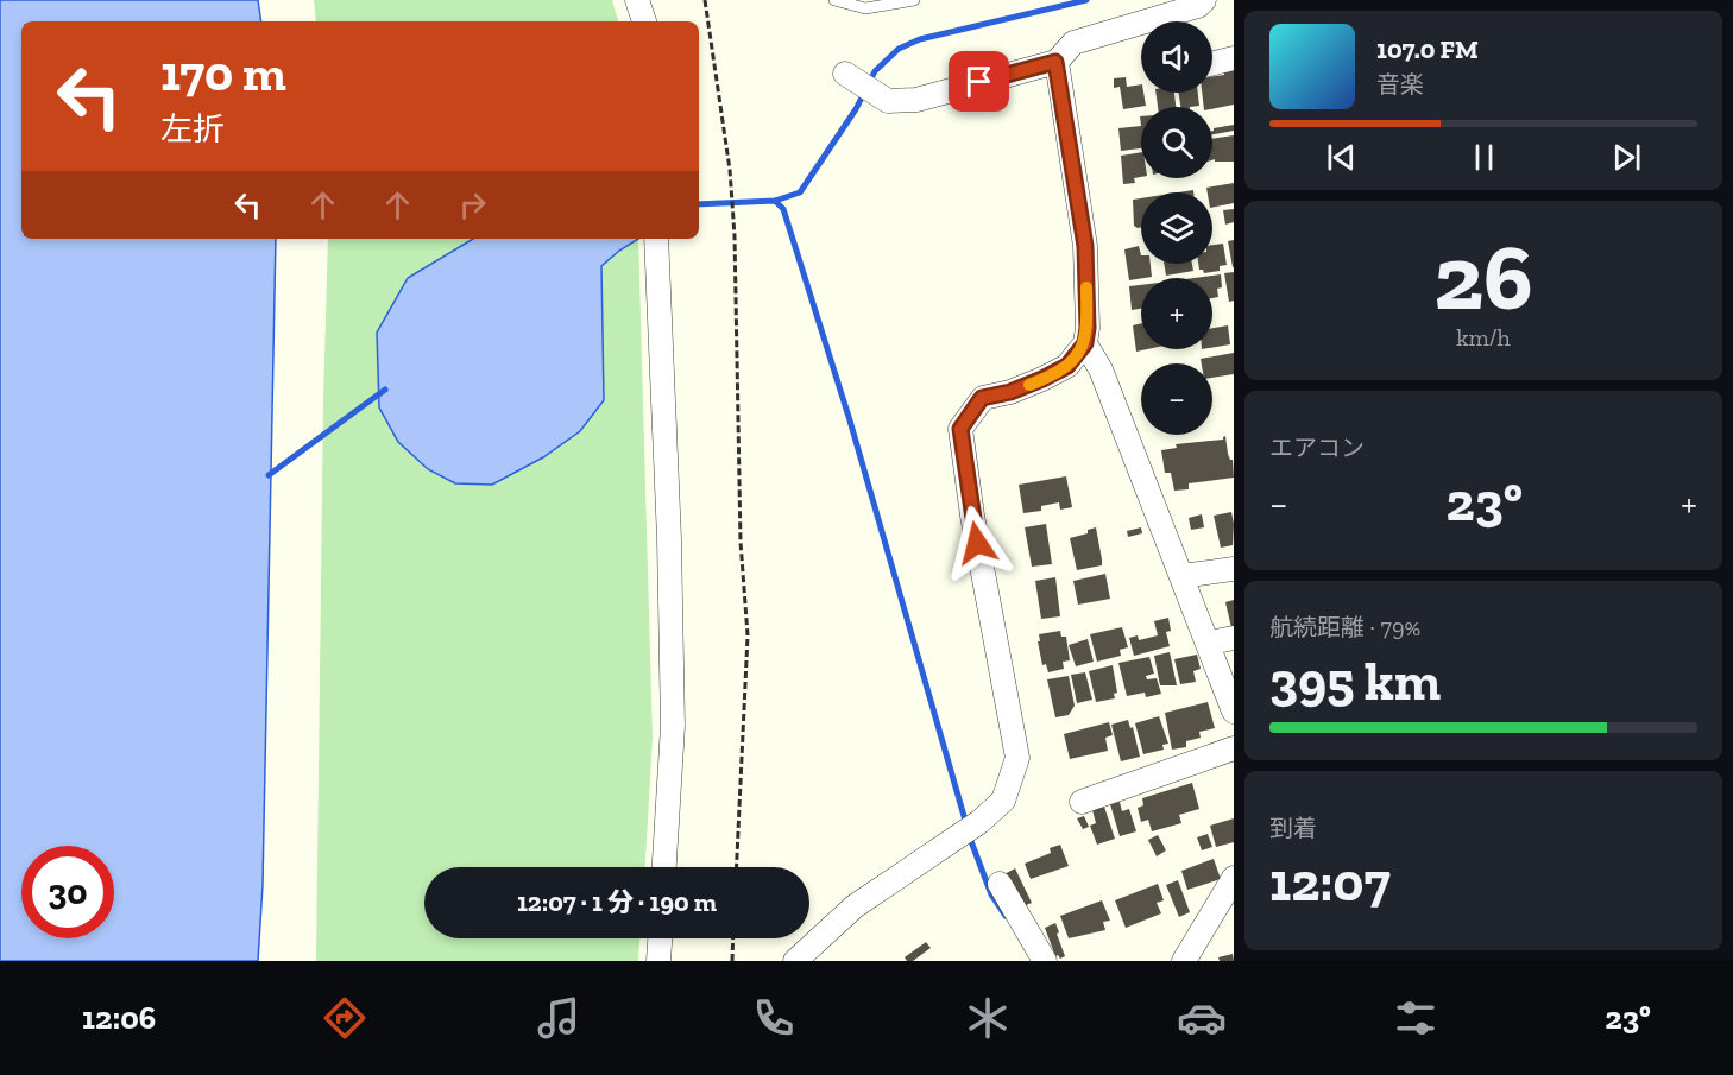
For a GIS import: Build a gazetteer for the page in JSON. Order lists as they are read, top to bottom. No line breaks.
{"page":{"map_buttons":["+","−"],"turn":["170 m","左折"],"song":["107.0 FM","音楽"],"tile":[["26","km/h"],"エアコン",["航続距離 · 79%","395 km"],["到着","12:07"]],"heat":["−","23°","+"],"limit":"30","trip":"12:07 · 1 分 · 190 m","tabs":["12:06","23°"]}}
